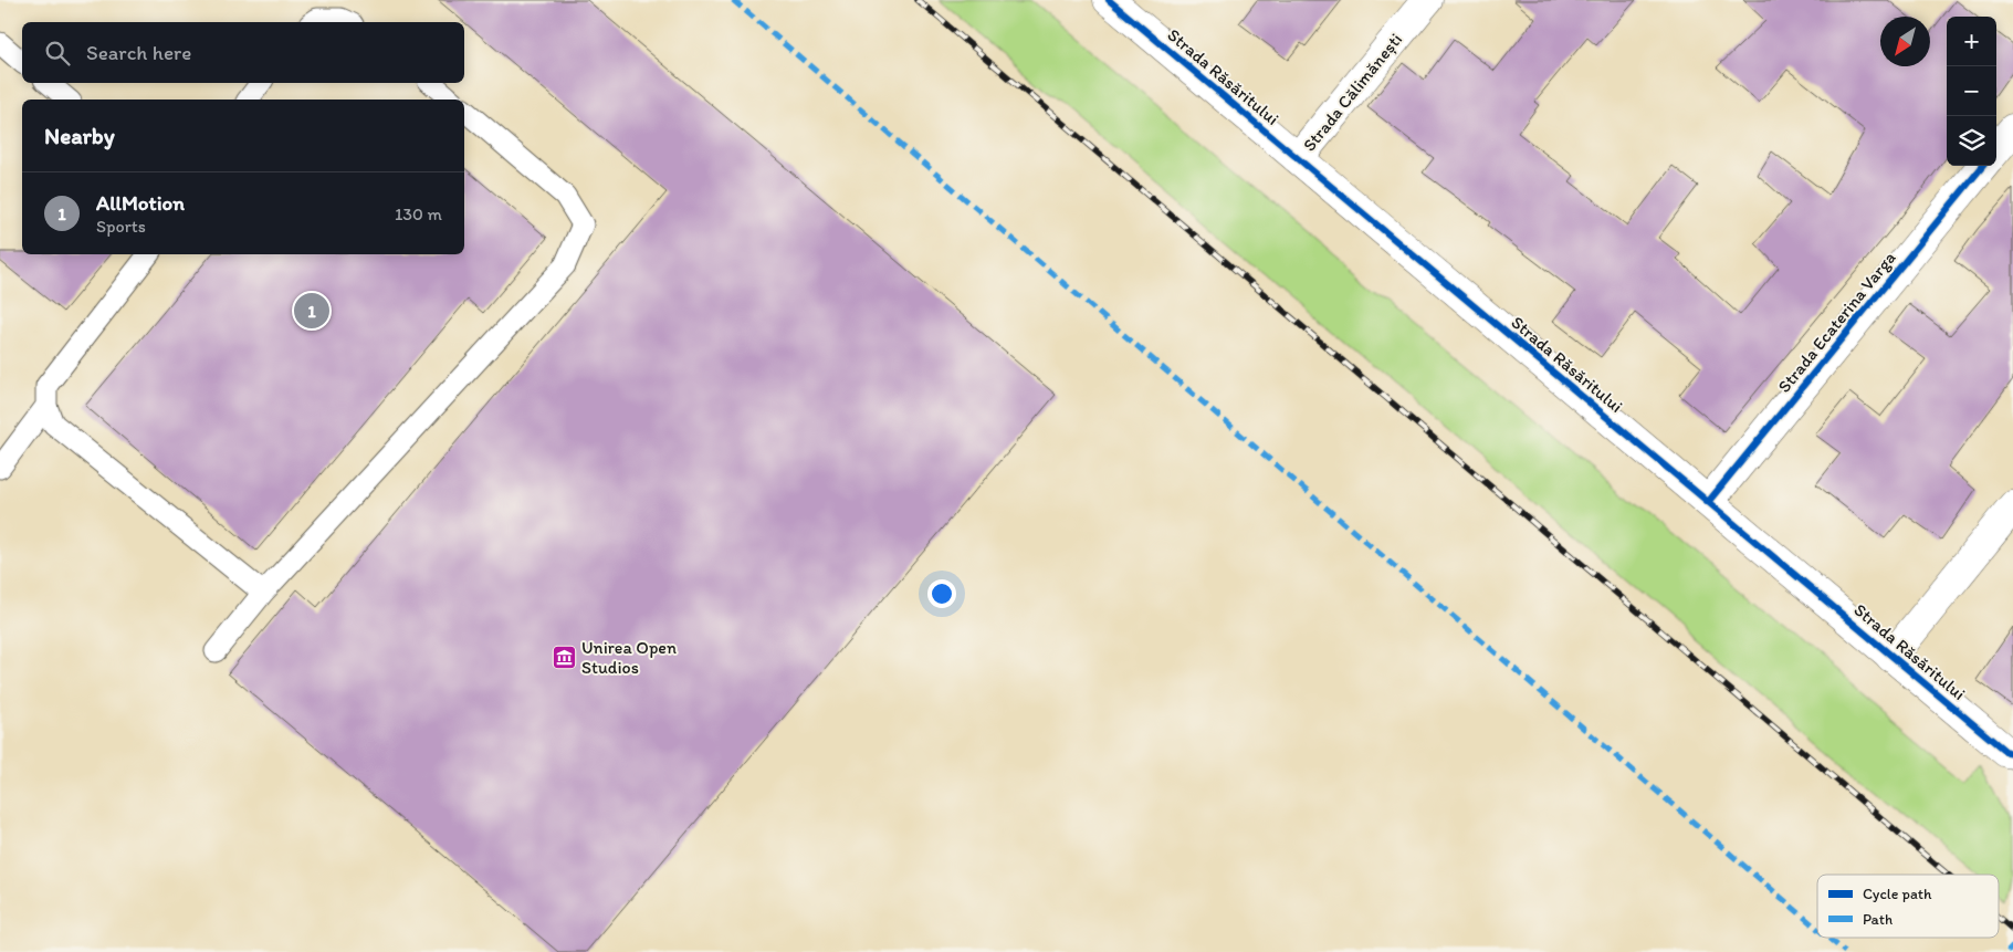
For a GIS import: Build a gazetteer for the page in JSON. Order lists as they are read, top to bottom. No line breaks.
{"streets":{"street":["Strada Răsăritului","Strada Călimănești","Strada Ecaterina Varga"]},"crossings":[["Strada Răsăritului","Strada Călimănești"],["Strada Răsăritului","Strada Ecaterina Varga"]],"places":{"museum":["Unirea Open Studios"]},"legend":["Cycle path","Path"],"north":"bottom left","page":{"map_buttons":["+","−"],"search":"Search here","heading":"Nearby","list":[{"mark":"1","name":"AllMotion","note":"Sports","value":"130 m"}],"pins":"1"}}
